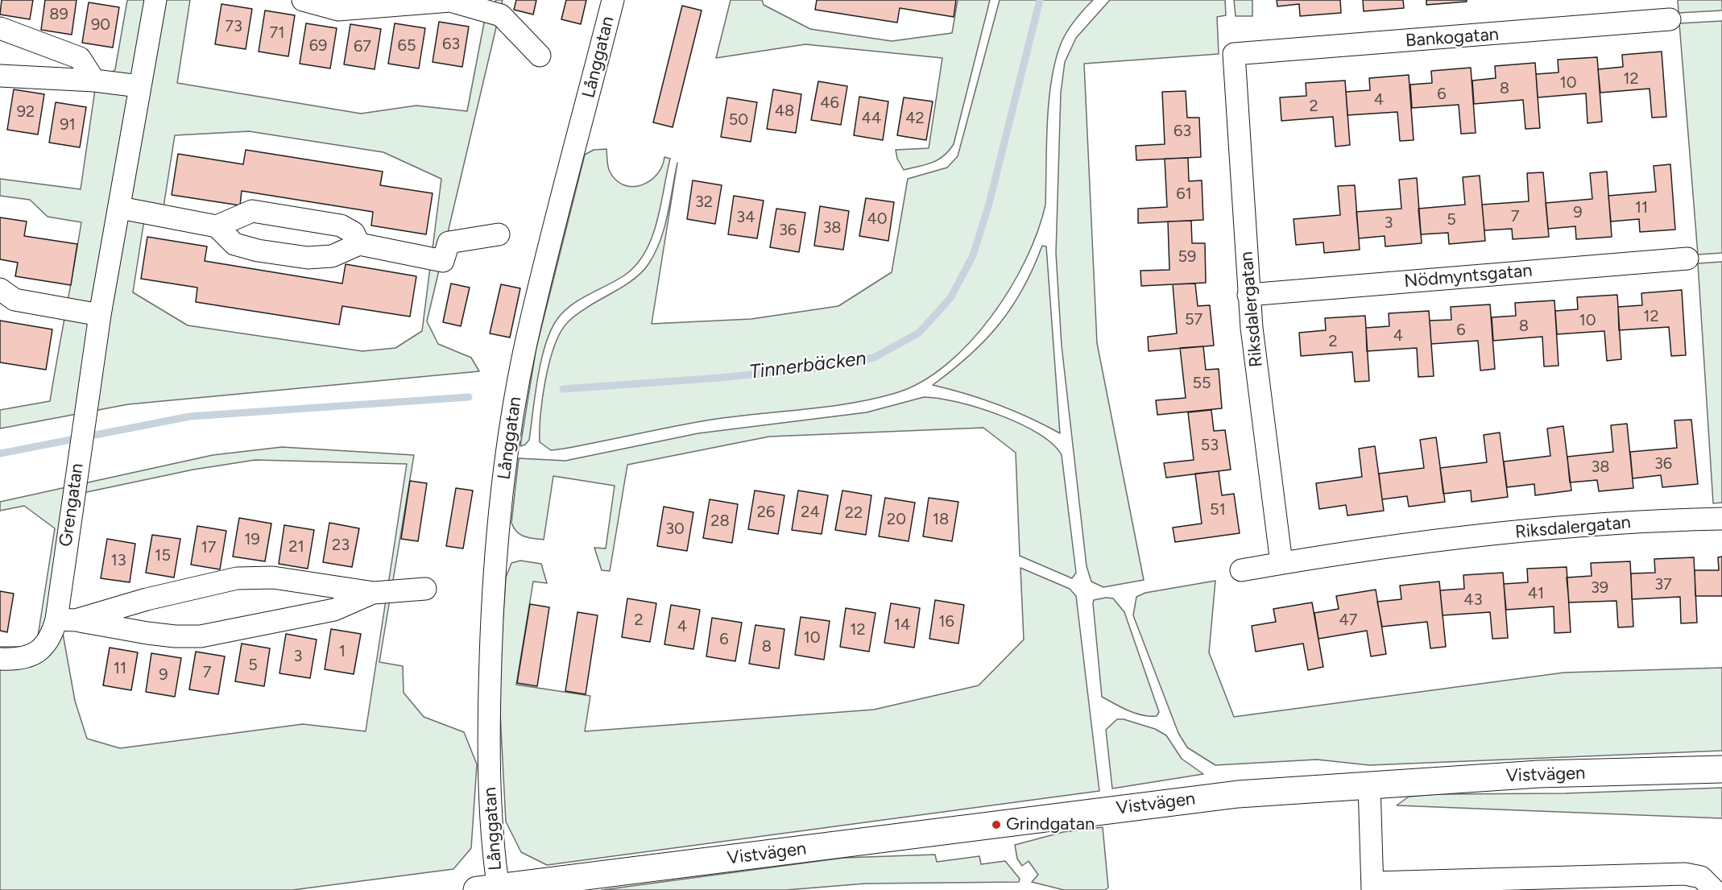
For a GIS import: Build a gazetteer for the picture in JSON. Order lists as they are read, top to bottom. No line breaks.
{"streets":{"main road":["Vistvägen"],"street":["Bankogatan","Långgatan","Nödmyntsgatan","Riksdalergatan","Grengatan"]},"crossings":[["Bankogatan","Riksdalergatan"],["Långgatan","Vistvägen"],["Nödmyntsgatan","Riksdalergatan"]],"water":["Tinnerbäcken"],"places":["Grindgatan"],"house_numbers":["89","90","73","71","63","69","65","67","12","10","8","6","4","46","2","48","92","44","42","50","91","63","61","32","11","9","7","34","40","5","3","38","36","59","12","57","10","8","6","4","2","55","53","36","38","51","26","24","22","20","18","28","30","19","23","21","17","15","13","37","39","41","43","2","47","16","14","4","12","10","6","8","1","3","5","11","7","9"]}
